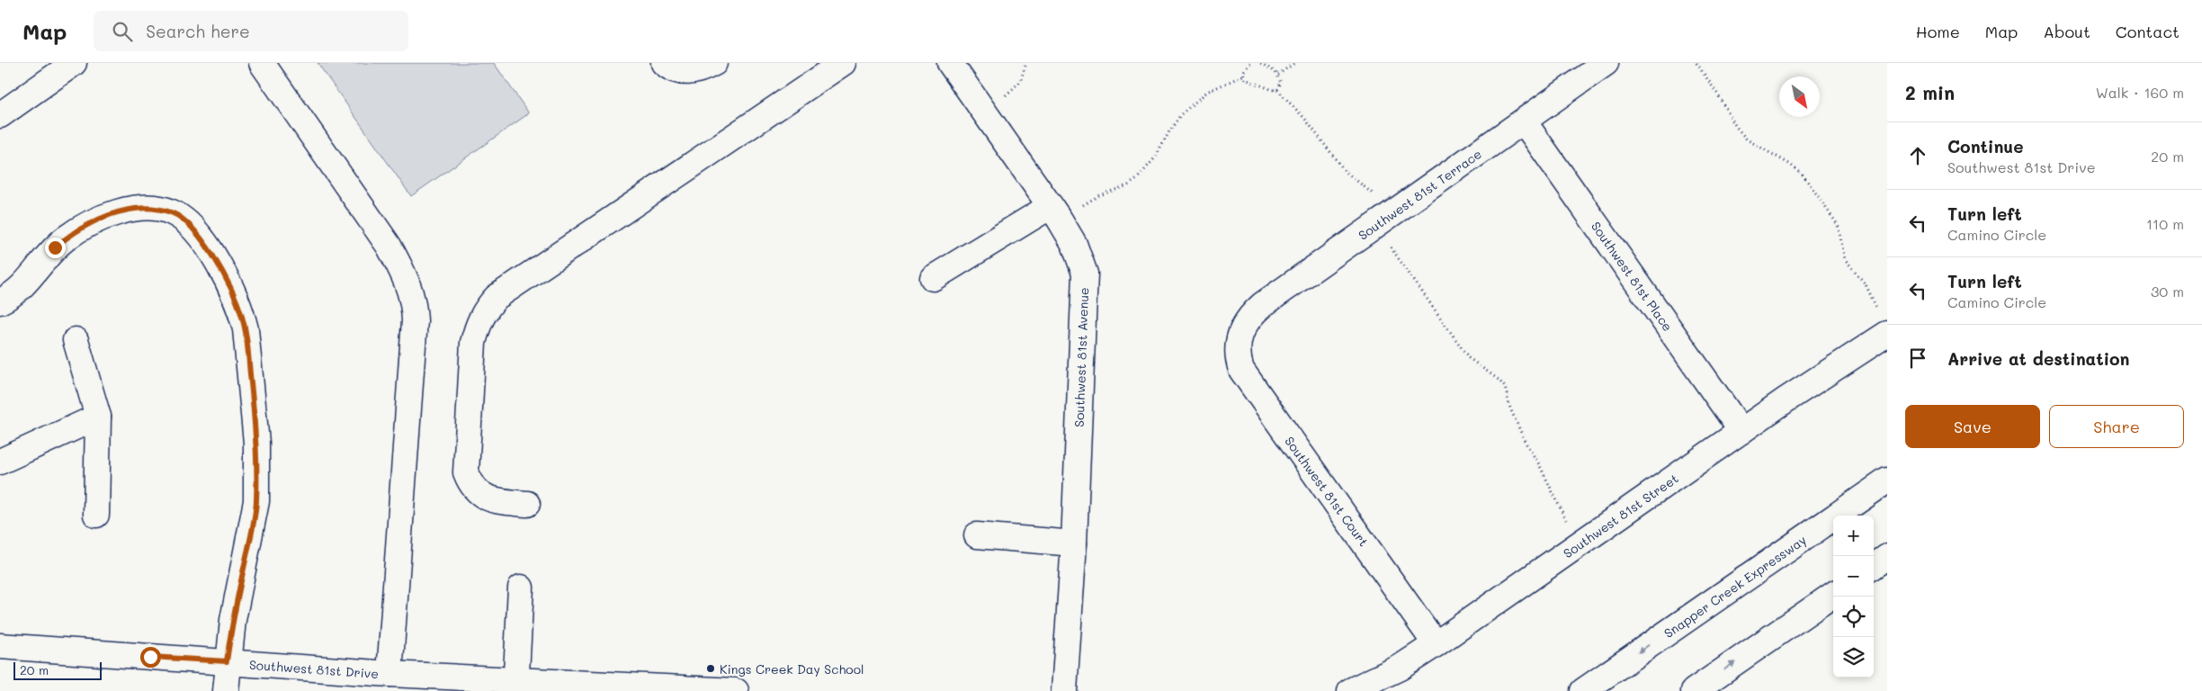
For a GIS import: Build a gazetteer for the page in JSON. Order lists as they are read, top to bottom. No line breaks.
{"streets":{"main road":["Southwest 81st Terrace","Southwest 81st Place","Southwest 81st Avenue","Southwest 81st Court","Southwest 81st Street","Snapper Creek Expressway","Southwest 81st Drive"]},"crossings":[["Southwest 81st Terrace","Southwest 81st Place"],["Southwest 81st Terrace","Southwest 81st Court"],["Southwest 81st Place","Southwest 81st Street"],["Southwest 81st Court","Southwest 81st Street"]],"places":["Kings Creek Day School"],"scale_bar":"20 m","north":"bottom right","page":{"header":"Map","search":"Search here","nav":["Home","Map","About","Contact"],"heading":["2 min","Walk · 160 m"],"list":[["Continue","Southwest 81st Drive","20 m"],["Turn left","Camino Circle","110 m"],["Turn left","Camino Circle","30 m"],"Arrive at destination"],"buttons":["Save","Share"],"map_buttons":["+","−"],"scale":"20 m"}}
